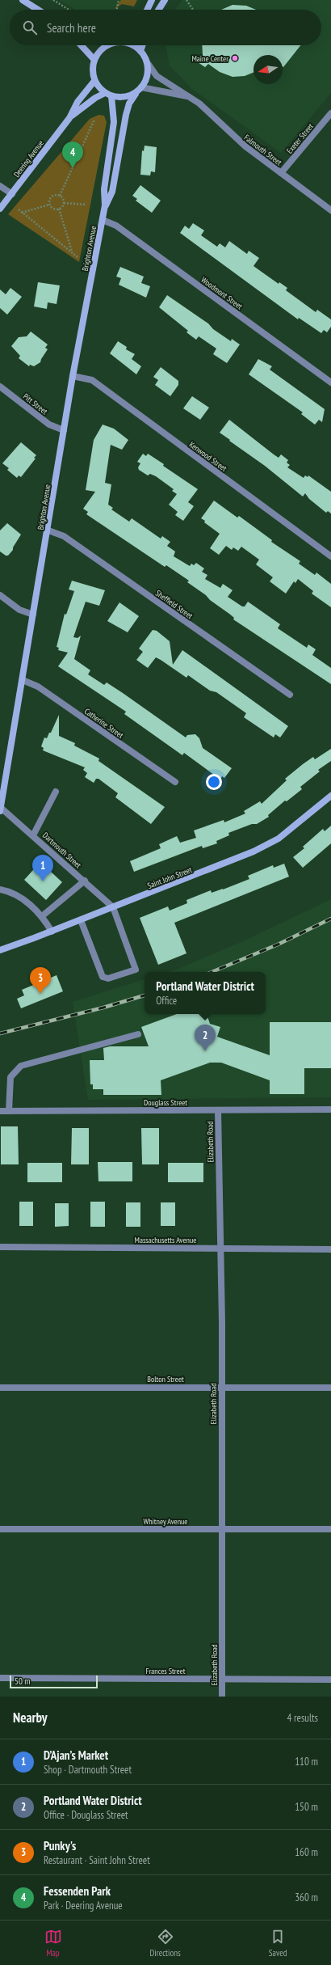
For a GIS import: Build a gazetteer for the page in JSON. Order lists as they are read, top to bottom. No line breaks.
{"streets":{"main road":["Deering Avenue","Brighton Avenue","Saint John Street"],"street":["Exeter Street","Falmouth Street","Woodmont Street","Pitt Street","Kenwood Street","Sheffield Street","Catherine Street","Dartmouth Street","Douglass Street","Elizabeth Road","Massachusetts Avenue","Bolton Street","Whitney Avenue","Frances Street"]},"crossings":[["Exeter Street","Falmouth Street"],["Falmouth Street","Brighton Avenue"],["Deering Avenue","Brighton Avenue"],["Brighton Avenue","Woodmont Street"],["Brighton Avenue","Pitt Street"],["Brighton Avenue","Kenwood Street"],["Brighton Avenue","Sheffield Street"],["Brighton Avenue","Catherine Street"],["Brighton Avenue","Dartmouth Street"],["Dartmouth Street","Saint John Street"],["Douglass Street","Elizabeth Road"],["Elizabeth Road","Massachusetts Avenue"],["Elizabeth Road","Bolton Street"],["Elizabeth Road","Whitney Avenue"],["Elizabeth Road","Frances Street"]],"places":["Maine Center"],"scale_bar":"50 m","north":"left","page":{"search":"Search here","pins":["4","1","3","2"],"popup":["Portland Water District","Office"],"scale":"50 m","heading":["Nearby","4 results"],"list":[{"mark":"1","name":"D’Ajan’s Market","note":"Shop · Dartmouth Street","value":"110 m"},{"mark":"2","name":"Portland Water District","note":"Office · Douglass Street","value":"150 m"},{"mark":"3","name":"Punky's","note":"Restaurant · Saint John Street","value":"160 m"},{"mark":"4","name":"Fessenden Park","note":"Park · Deering Avenue","value":"360 m"}],"nav":["Map","Directions","Saved"]}}
